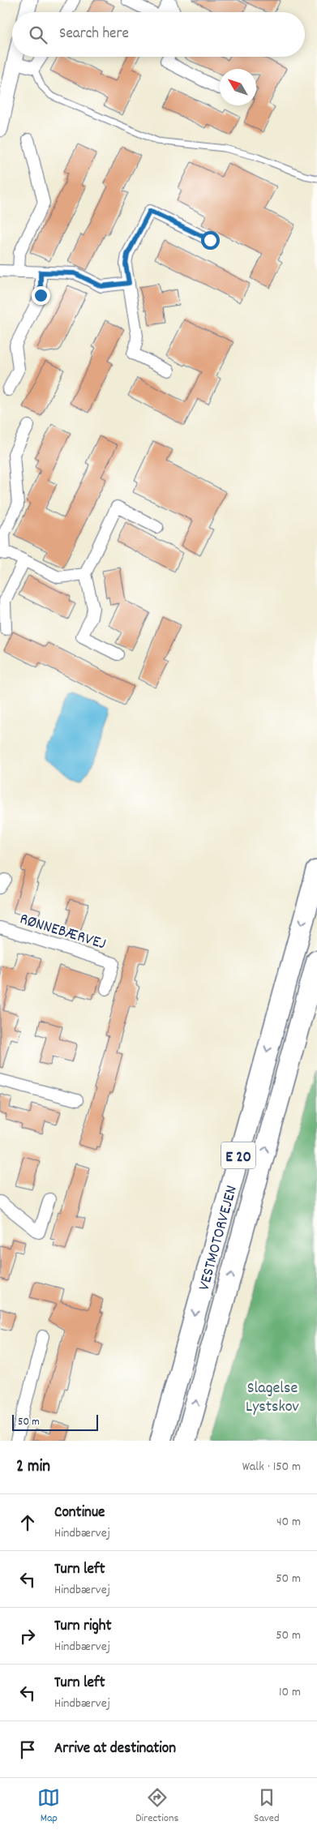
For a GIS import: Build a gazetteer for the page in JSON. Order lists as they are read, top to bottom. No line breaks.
{"streets":{"highway":["E 20","VESTMOTORVEJEN"],"street":["RØNNEBÆRVEJ"]},"parks":["Slagelse Lystskov"],"scale_bar":"50 m","north":"top left","page":{"search":"Search here","scale":"50 m","heading":["2 min","Walk · 150 m"],"list":[["Continue","Hindbærvej","40 m"],["Turn left","Hindbærvej","50 m"],["Turn right","Hindbærvej","50 m"],["Turn left","Hindbærvej","10 m"],"Arrive at destination"],"nav":["Map","Directions","Saved"]}}
